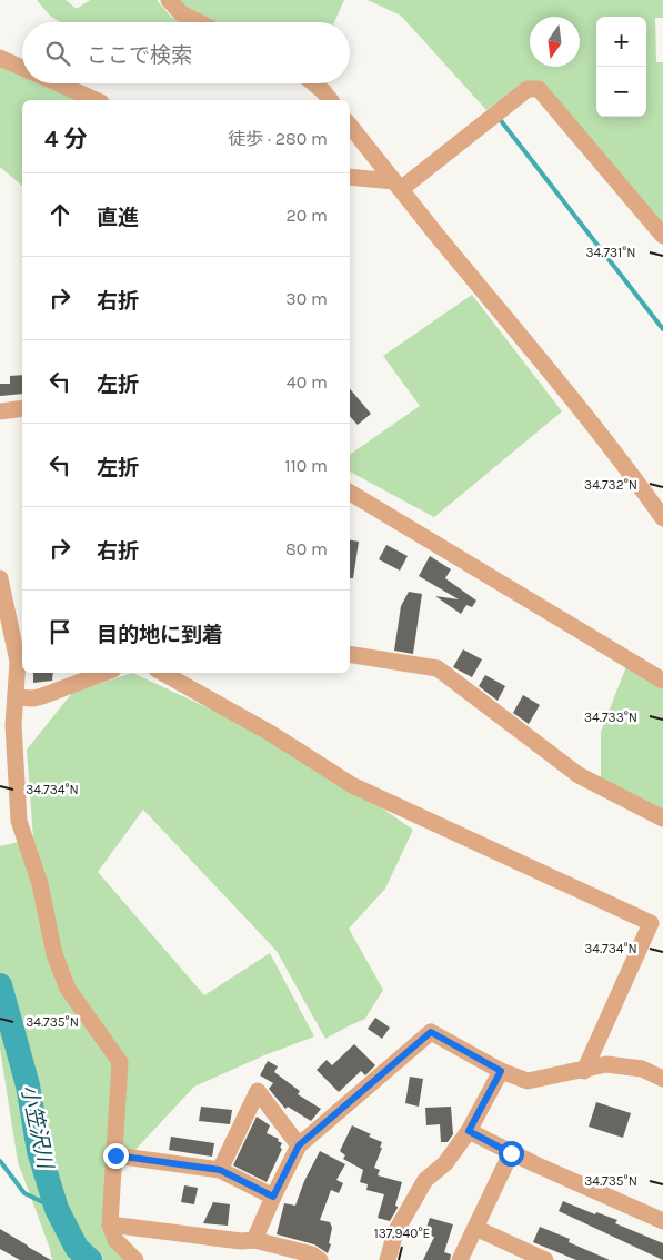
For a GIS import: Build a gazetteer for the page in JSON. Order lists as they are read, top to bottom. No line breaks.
{"water":["小笠沢川"],"north":"bottom","page":{"map_buttons":["+","−"],"search":"ここで検索","heading":["4 分","徒歩 · 280 m"],"list":[["直進","20 m"],["右折","30 m"],["左折","40 m"],["左折","110 m"],["右折","80 m"],"目的地に到着"]},"coordinates":["34.731°N","34.732°N","34.733°N","34.734°N","34.735°N","137.940°E"]}
